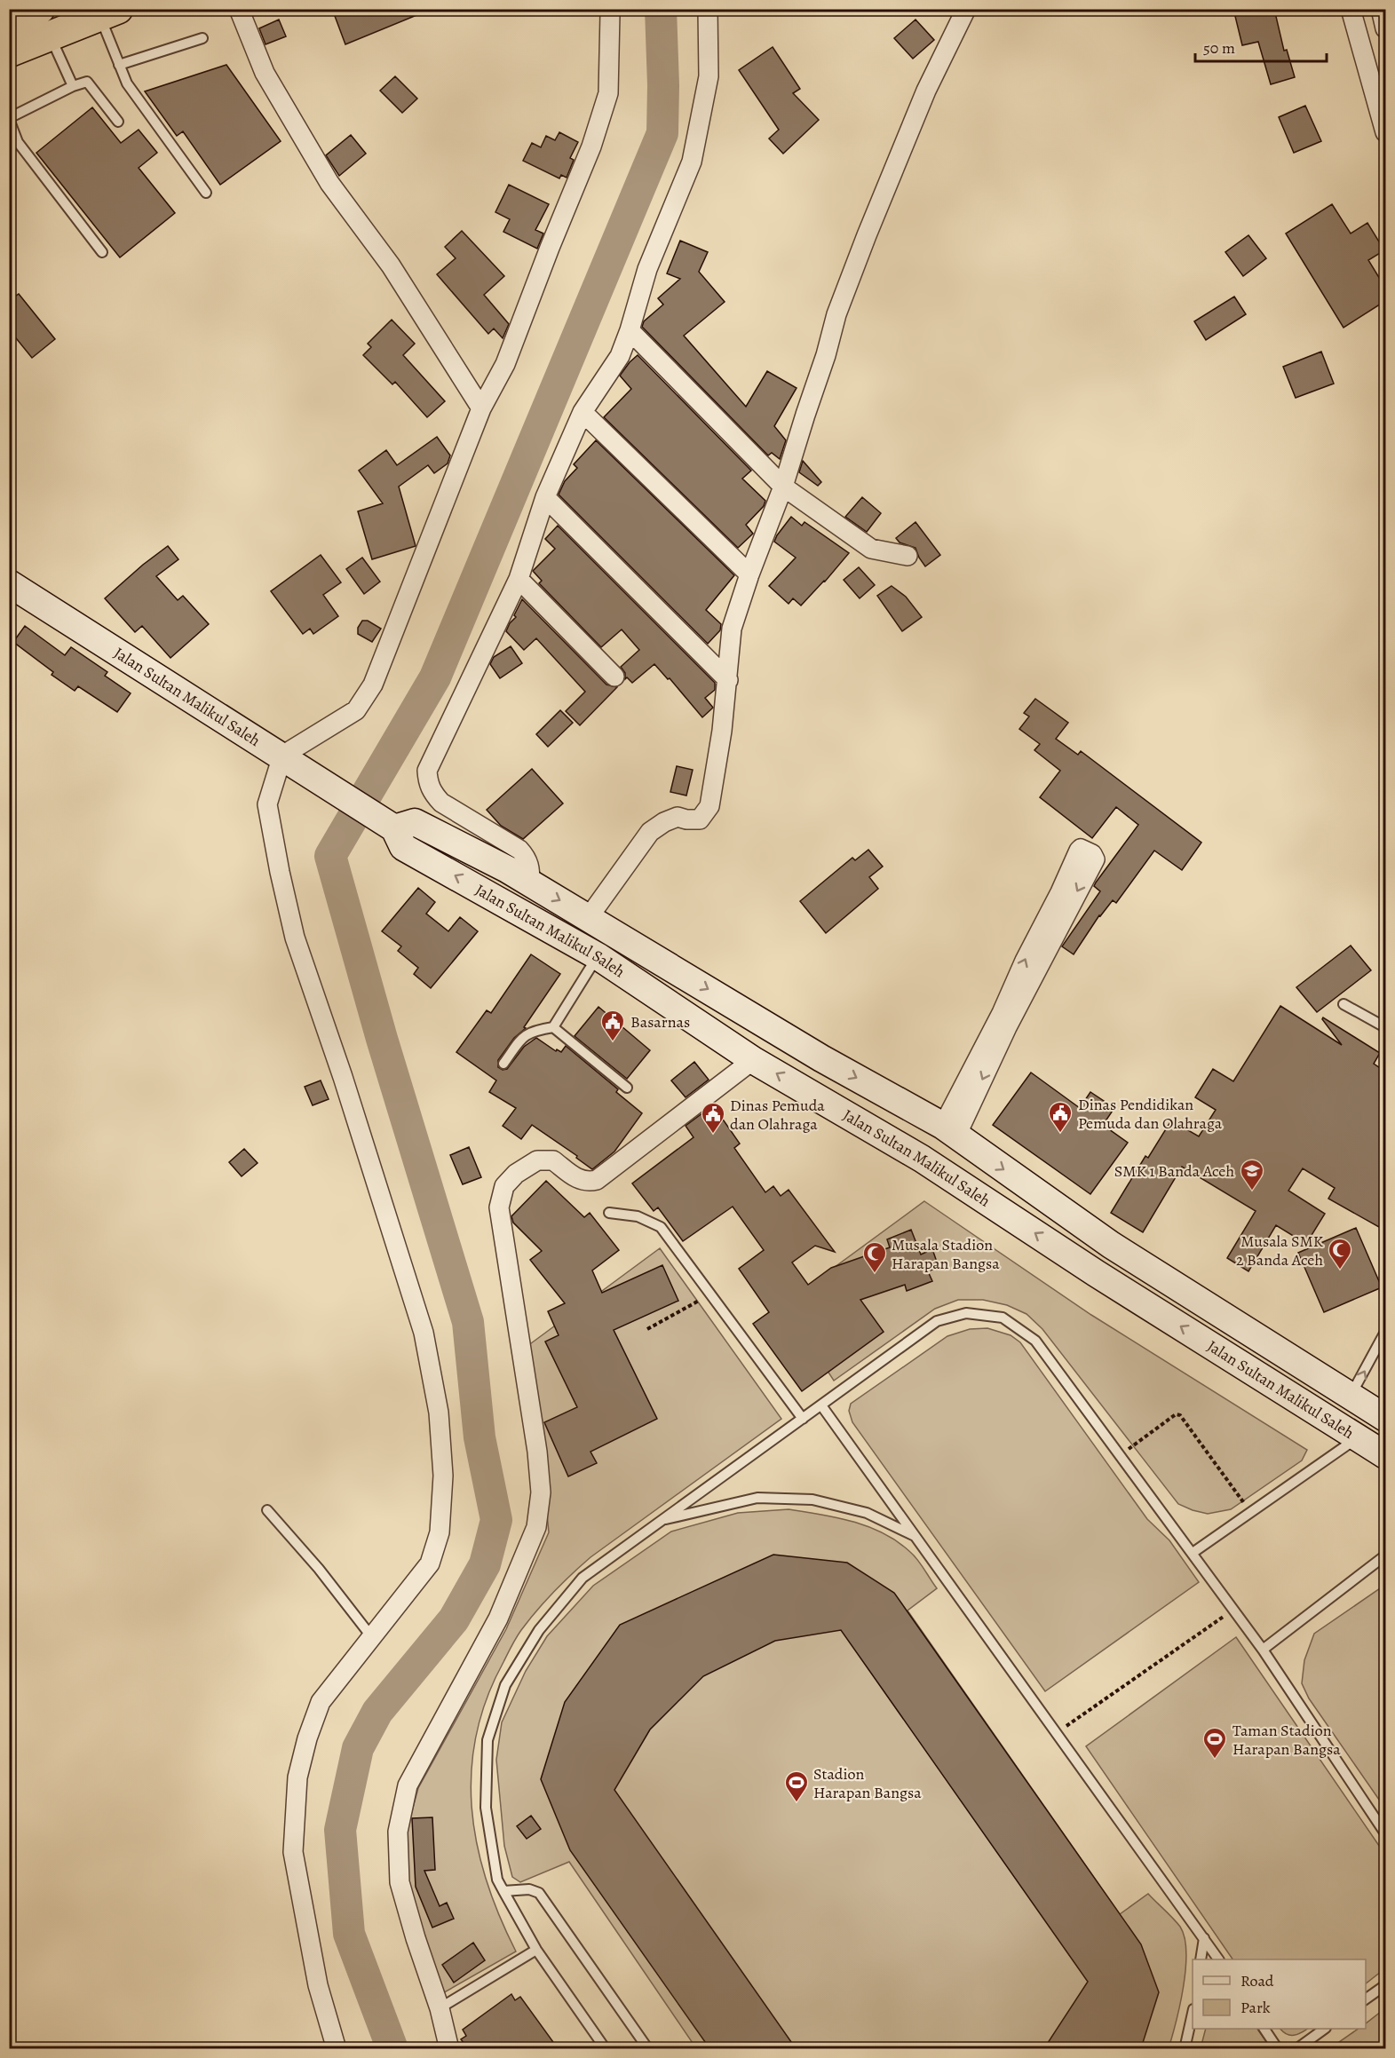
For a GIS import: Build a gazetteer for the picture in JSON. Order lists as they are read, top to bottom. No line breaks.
{"streets":{"main road":["Jalan Sultan Malikul Saleh"]},"places":{"public building":["Basarnas","Dinas Pendidikan Pemuda dan Olahraga","Dinas Pemuda dan Olahraga"],"school or university":["SMK 1 Banda Aceh"],"mosque":["Musala SMK 2 Banda Aceh","Musala Stadion Harapan Bangsa"],"sports":["Taman Stadion Harapan Bangsa","Stadion Harapan Bangsa"]},"legend":["Road","Park"],"scale_bar":"50 m"}
